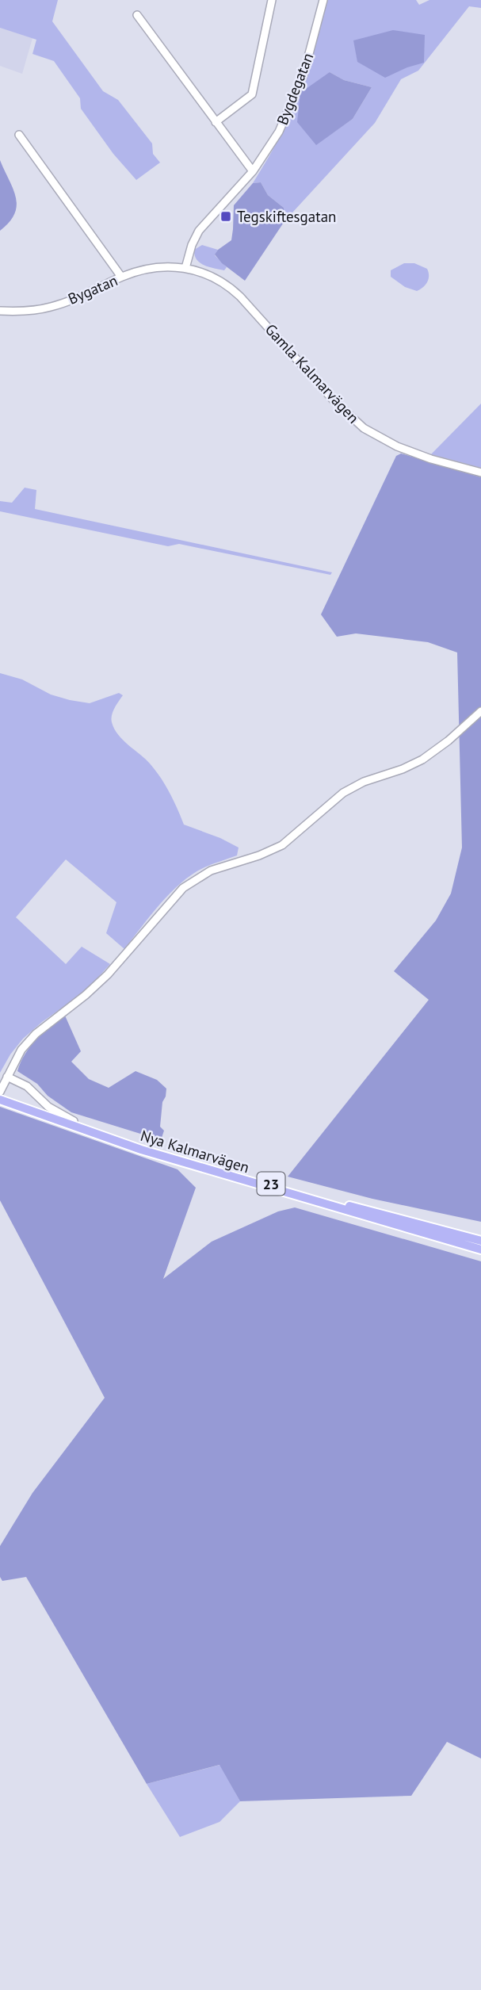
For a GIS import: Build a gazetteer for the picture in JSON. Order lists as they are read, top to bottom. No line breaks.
{"streets":{"main road":["Nya Kalmarvägen","23"],"street":["Bygdegatan","Bygatan","Gamla Kalmarvägen"]},"crossings":[["Bygatan","Gamla Kalmarvägen"]],"places":{"transit":["Tegskiftesgatan"]}}
